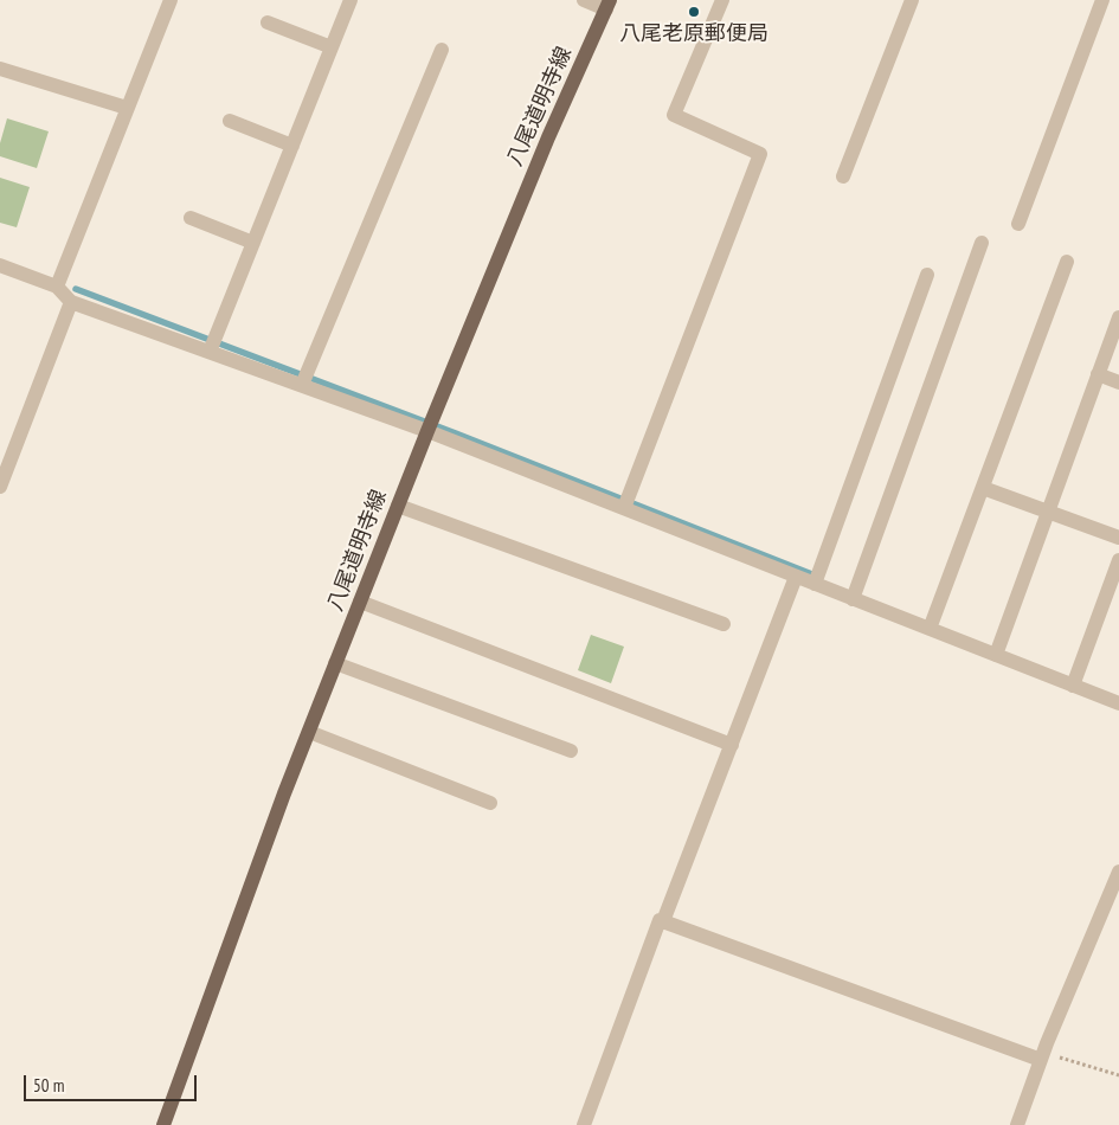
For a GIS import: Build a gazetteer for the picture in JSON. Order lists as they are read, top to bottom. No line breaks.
{"streets":{"main road":["八尾道明寺線"]},"places":["八尾老原郵便局"],"scale_bar":"50 m"}
